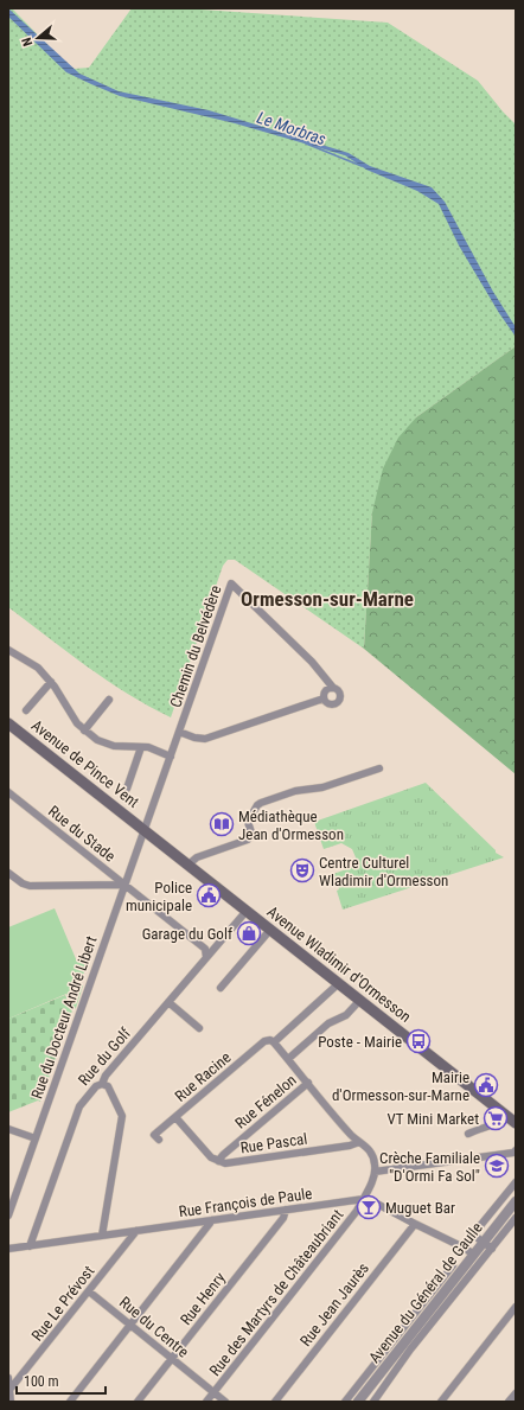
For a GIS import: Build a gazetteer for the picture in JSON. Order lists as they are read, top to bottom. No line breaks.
{"streets":{"main road":["Avenue de Pince Vent","Avenue Wladimir d'Ormesson"],"street":["Chemin du Belvédère","Rue du Stade","Rue du Docteur André Libert","Rue du Golf","Rue Racine","Rue Fénelon","Rue Pascal","Rue François de Paule","Rue des Martyrs de Châteaubriant","Avenue du Général de Gaulle","Rue Henry","Rue Le Prévost","Rue Jean Jaurès","Rue du Centre"]},"crossings":[["Chemin du Belvédère","Avenue de Pince Vent"],["Chemin du Belvédère","Avenue Wladimir d'Ormesson"],["Chemin du Belvédère","Rue du Docteur André Libert"],["Avenue de Pince Vent","Avenue Wladimir d'Ormesson"],["Avenue de Pince Vent","Rue du Docteur André Libert"],["Rue du Stade","Rue du Docteur André Libert"],["Avenue Wladimir d'Ormesson","Rue du Docteur André Libert"],["Avenue Wladimir d'Ormesson","Rue du Golf"],["Avenue Wladimir d'Ormesson","Rue Racine"],["Rue du Golf","Rue François de Paule"],["Rue Fénelon","Rue Pascal"],["Rue François de Paule","Rue des Martyrs de Châteaubriant"],["Rue François de Paule","Avenue du Général de Gaulle"],["Rue François de Paule","Rue Henry"],["Rue François de Paule","Rue Le Prévost"],["Rue François de Paule","Rue Jean Jaurès"],["Rue des Martyrs de Châteaubriant","Rue du Centre"],["Rue Henry","Rue du Centre"],["Rue Le Prévost","Rue du Centre"]],"districts":["Ormesson-sur-Marne"],"water":["Le Morbras"],"places":{"library":["Médiathèque Jean d'Ormesson"],"theatre":["Centre Culturel Wladimir d'Ormesson"],"public building":["Police municipale","Mairie d'Ormesson-sur-Marne"],"shop":["Garage du Golf"],"bus stop":["Poste - Mairie"],"supermarket":["VT Mini Market"],"school or university":["Crèche Familiale \"D'Ormi Fa Sol\""],"bar":["Muguet Bar"]},"scale_bar":"100 m","north":"left"}
